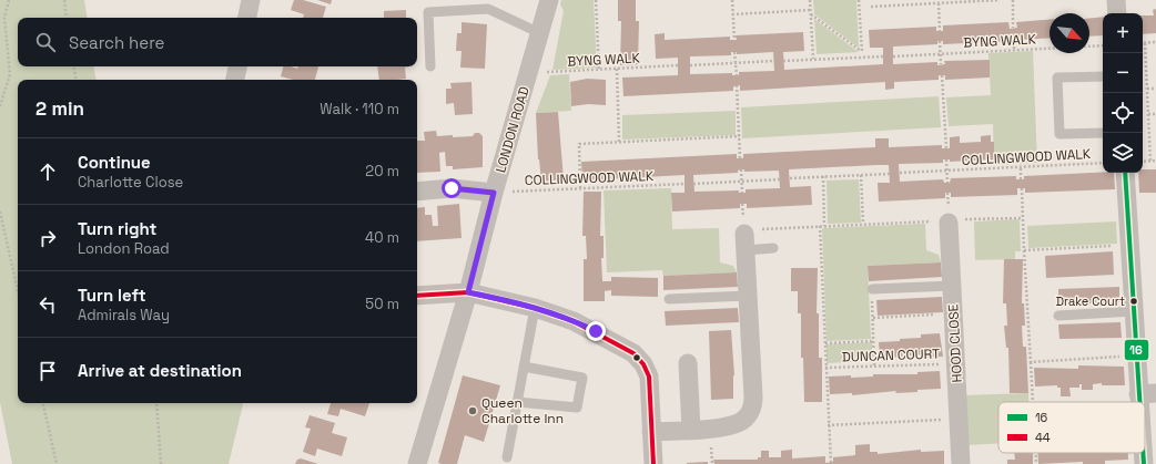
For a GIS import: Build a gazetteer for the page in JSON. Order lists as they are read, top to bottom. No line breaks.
{"streets":{"street":["LONDON ROAD","HOOD CLOSE"],"path":["BYNG WALK","COLLINGWOOD WALK","DUNCAN COURT"]},"crossings":[["BYNG WALK","LONDON ROAD"],["LONDON ROAD","COLLINGWOOD WALK"],["HOOD CLOSE","DUNCAN COURT"]],"places":["Drake Court","Queen Charlotte Inn"],"lines":["transit line 16","transit line 44"],"legend":["16","44"],"north":"bottom right","page":{"map_buttons":["+","−"],"search":"Search here","heading":["2 min","Walk · 110 m"],"list":[["Continue","Charlotte Close","20 m"],["Turn right","London Road","40 m"],["Turn left","Admirals Way","50 m"],"Arrive at destination"]}}
